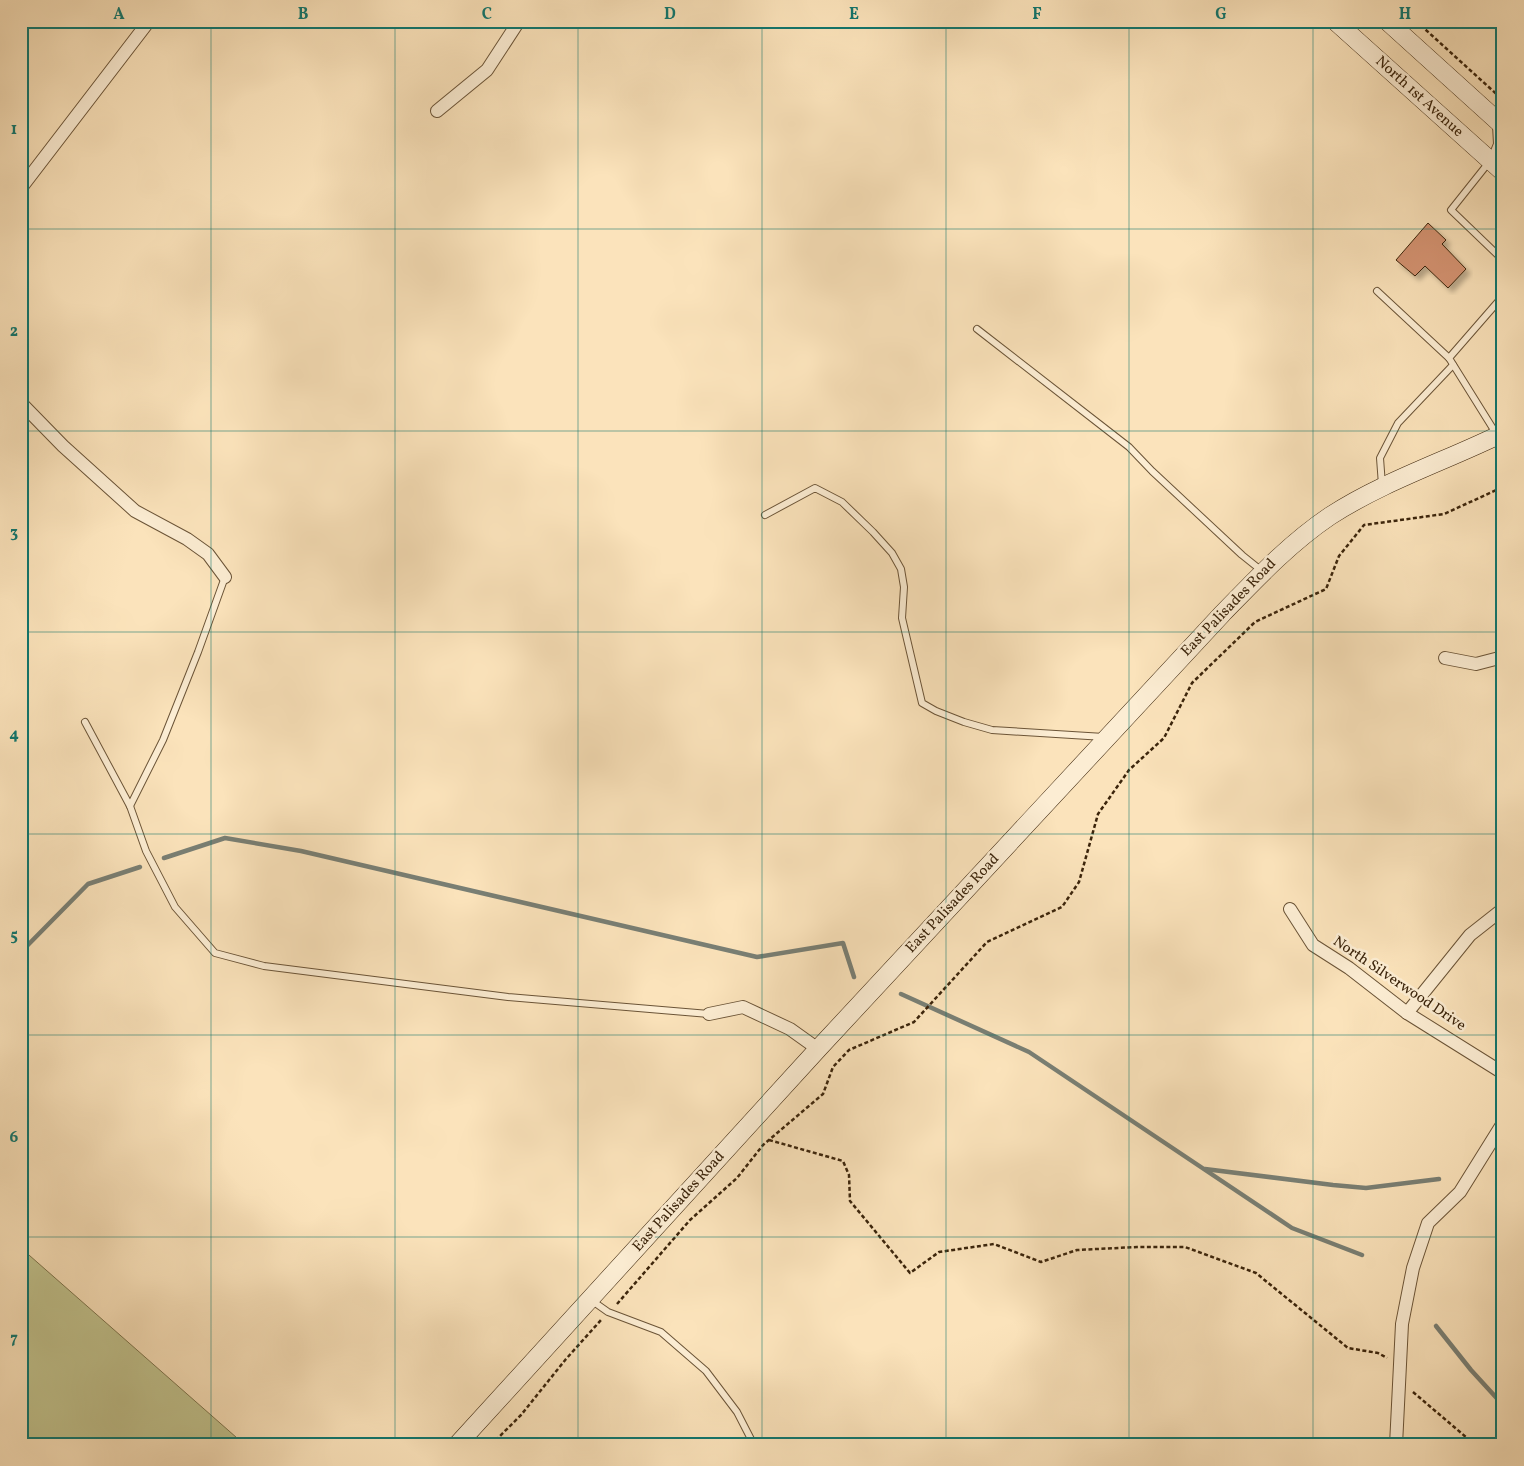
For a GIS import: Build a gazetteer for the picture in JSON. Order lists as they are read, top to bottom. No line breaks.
{"streets":{"street":["North 1st Avenue","East Palisades Road","North Silverwood Drive"]},"grid":{"columns":["A","B","C","D","E","F","G","H"],"rows":["1","2","3","4","5","6","7"]}}
